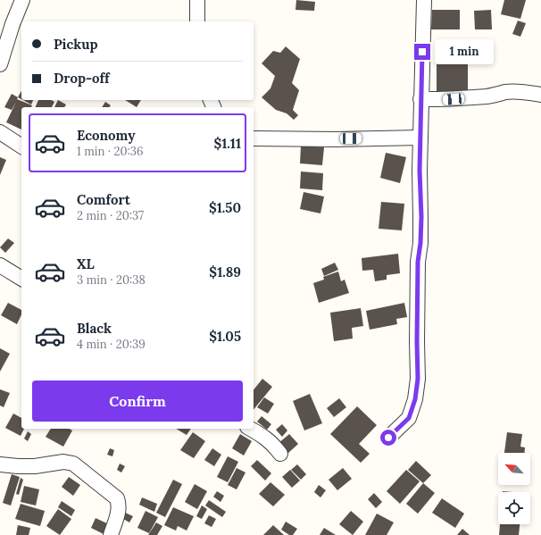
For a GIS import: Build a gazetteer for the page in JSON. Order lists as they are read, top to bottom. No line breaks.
{"north":"top left","page":{"banner":["Pickup","Drop-off"],"bubble":"1 min","list":[{"name":"Economy","note":"1 min · 20:36","value":"$1.11"},{"name":"Comfort","note":"2 min · 20:37","value":"$1.50"},{"name":"XL","note":"3 min · 20:38","value":"$1.89"},{"name":"Black","note":"4 min · 20:39","value":"$1.05"}],"buttons":"Confirm"}}
